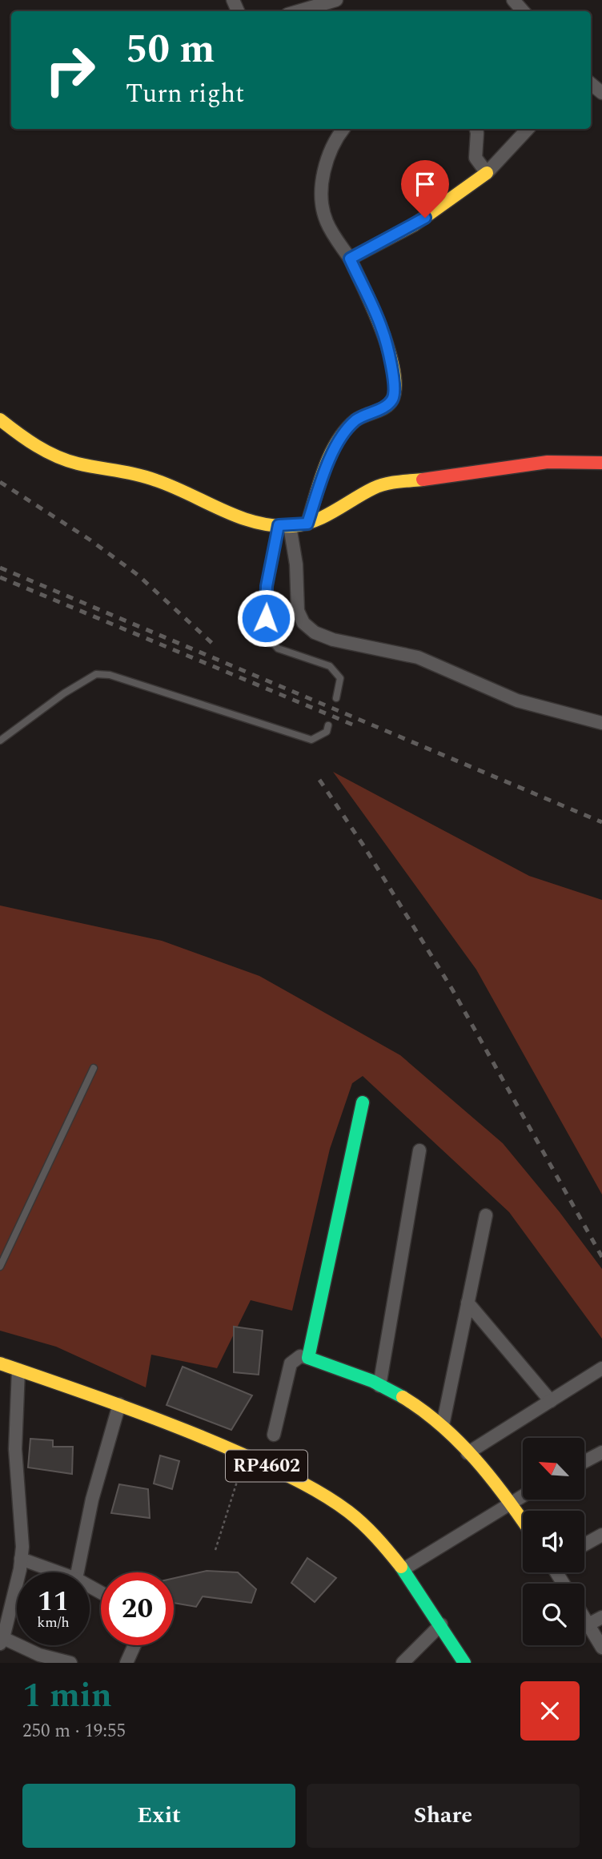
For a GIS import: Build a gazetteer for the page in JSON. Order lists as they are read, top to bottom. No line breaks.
{"streets":{"street":["RP4602"]},"north":"top left","page":{"turn":["50 m","Turn right"],"speed":"11 km/h","limit":"20","heading":["1 min","250 m · 19:55"],"buttons":["Exit","Share"]}}
